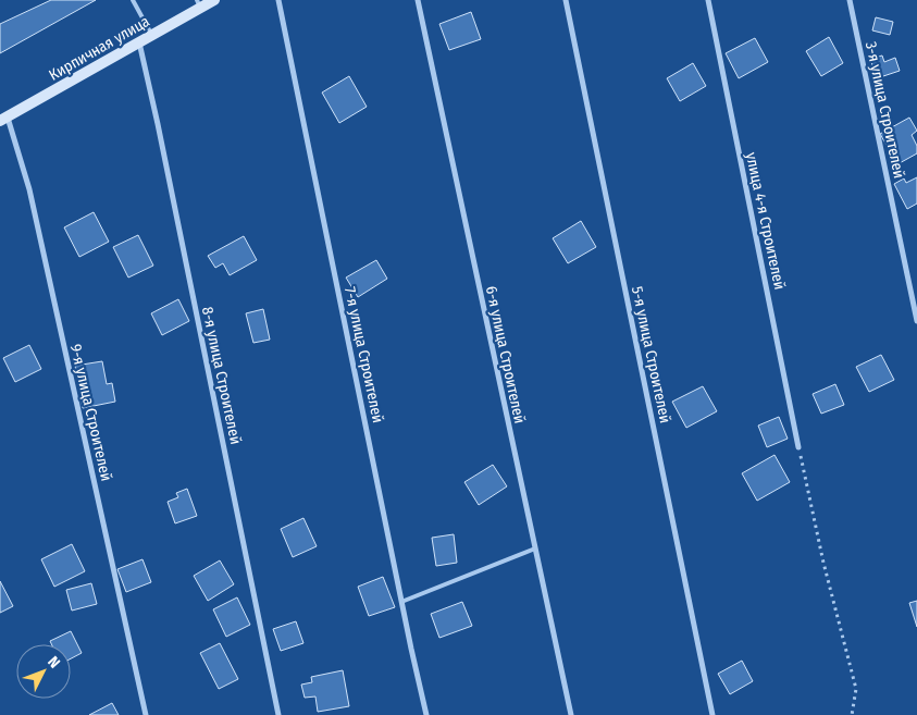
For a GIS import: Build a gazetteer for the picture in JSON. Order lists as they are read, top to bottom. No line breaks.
{"streets":{"main road":["Кирпичная улица"],"street":["3-я улица Строителей","улица 4-я Строителей","7-я улица Строителей","6-я улица Строителей","5-я улица Строителей","8-я улица Строителей","9-я улица Строителей"]},"crossings":[["Кирпичная улица","8-я улица Строителей"],["Кирпичная улица","9-я улица Строителей"]],"north":"top right"}
